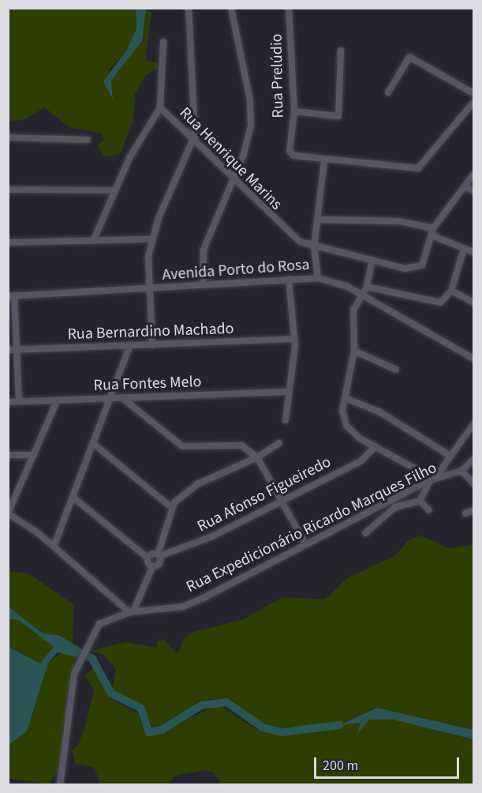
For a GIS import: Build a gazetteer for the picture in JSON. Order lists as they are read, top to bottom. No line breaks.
{"streets":{"street":["Rua Prelúdio","Rua Henrique Marins","Avenida Porto do Rosa","Rua Bernardino Machado","Rua Fontes Melo","Rua Afonso Figueiredo","Rua Expedicionário Ricardo Marques Filho"]},"scale_bar":"200 m"}
